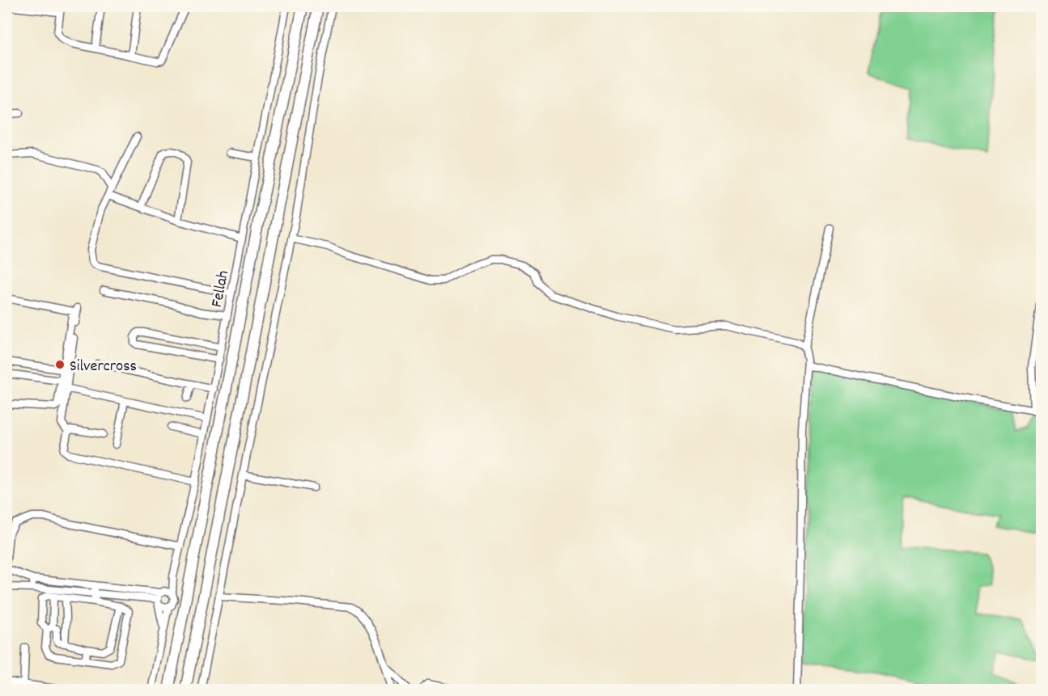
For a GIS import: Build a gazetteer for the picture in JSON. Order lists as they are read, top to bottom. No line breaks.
{"streets":{"street":["Fellah"]},"places":["Silvercross"]}
